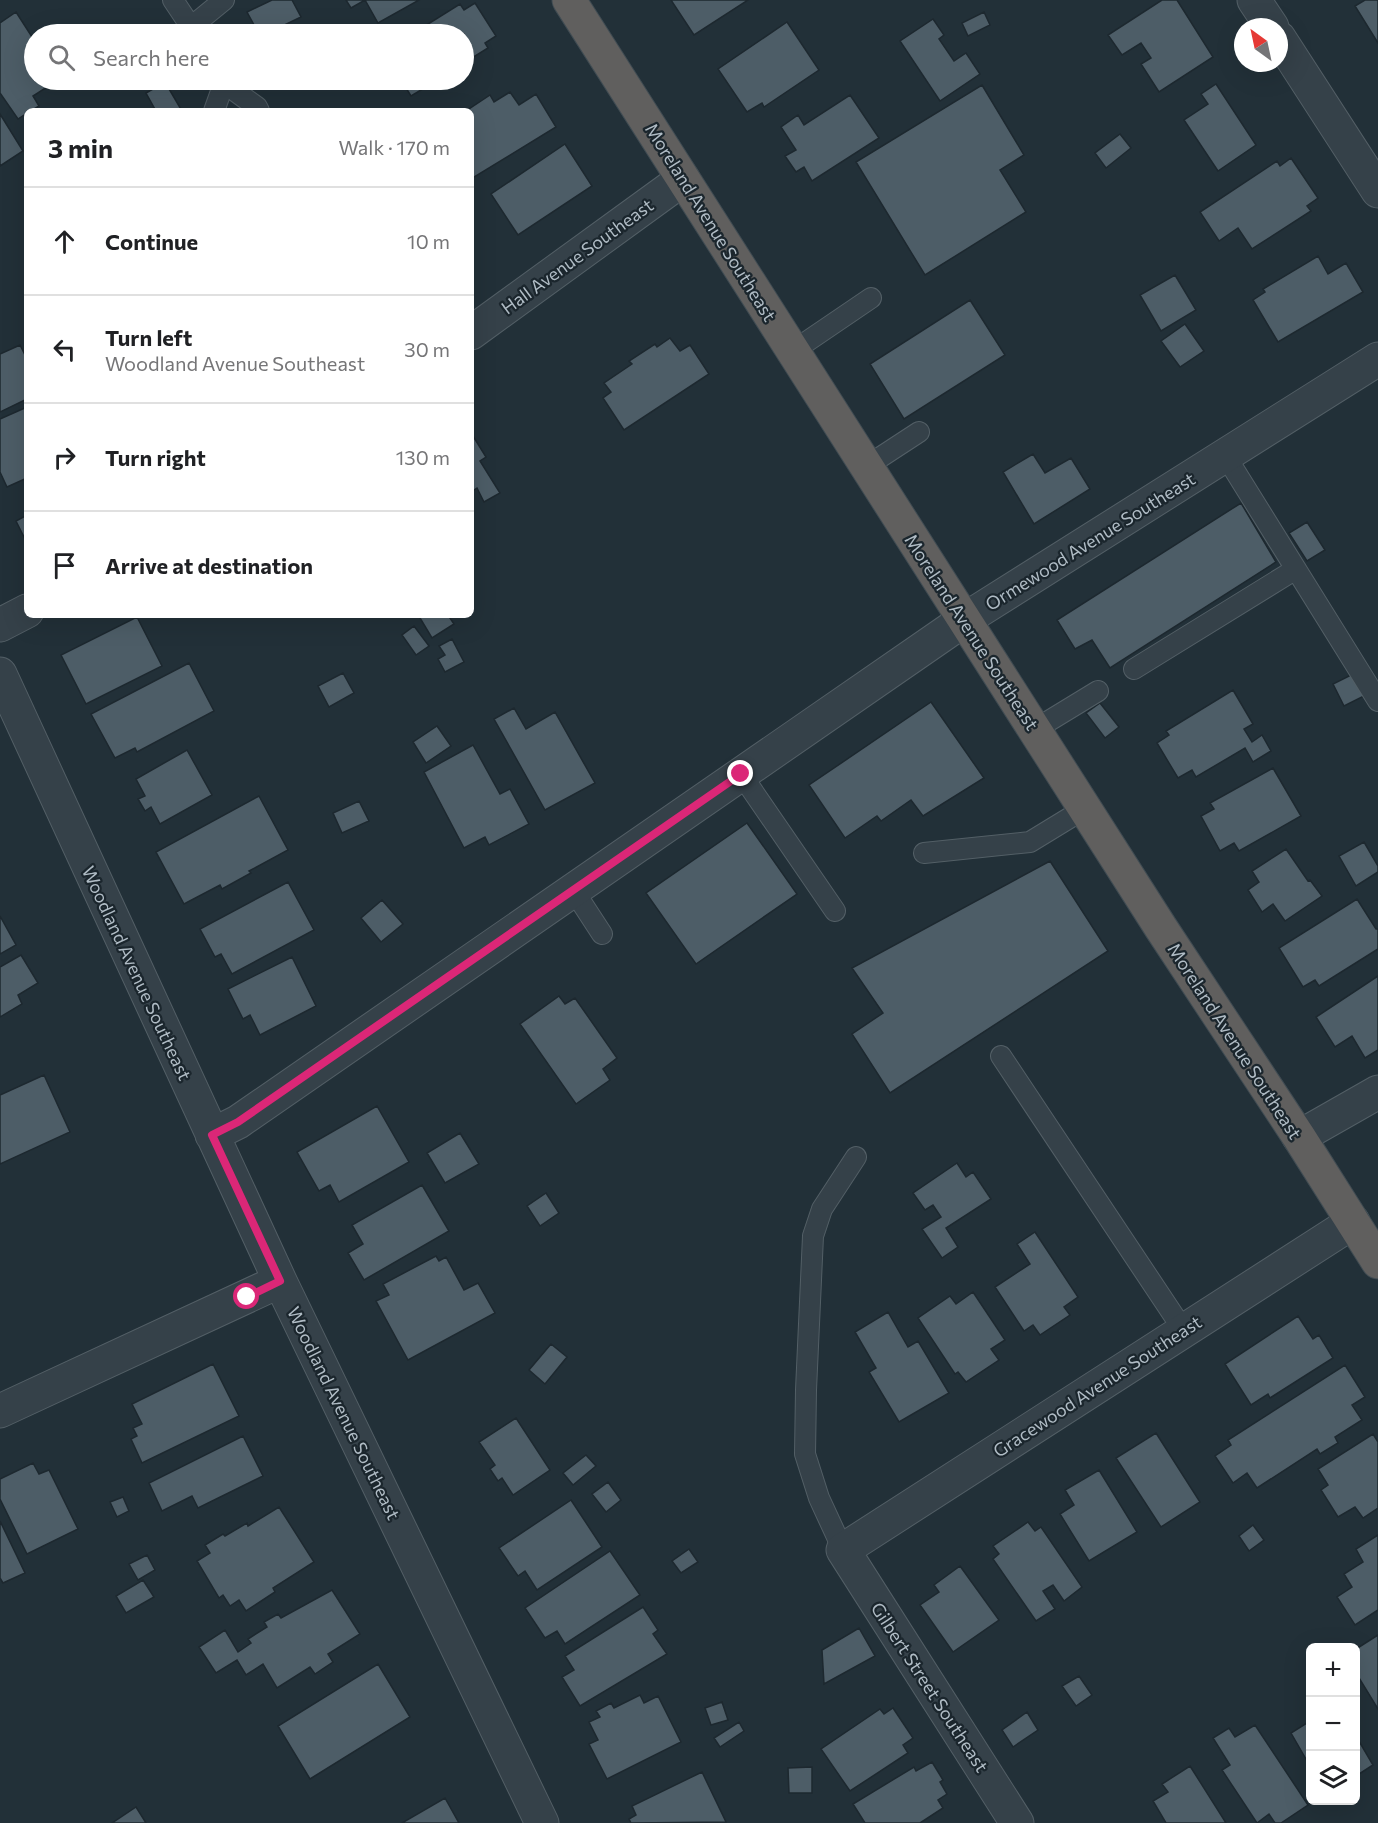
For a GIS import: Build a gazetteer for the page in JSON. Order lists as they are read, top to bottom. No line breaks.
{"streets":{"highway":["Moreland Avenue Southeast"],"street":["Hall Avenue Southeast","Ormewood Avenue Southeast","Woodland Avenue Southeast","Gracewood Avenue Southeast","Gilbert Street Southeast"]},"crossings":[["Moreland Avenue Southeast","Hall Avenue Southeast"],["Moreland Avenue Southeast","Ormewood Avenue Southeast"],["Moreland Avenue Southeast","Gracewood Avenue Southeast"],["Ormewood Avenue Southeast","Woodland Avenue Southeast"],["Gracewood Avenue Southeast","Gilbert Street Southeast"]],"north":"top left","page":{"search":"Search here","heading":["3 min","Walk · 170 m"],"list":[["Continue","10 m"],["Turn left","Woodland Avenue Southeast","30 m"],["Turn right","130 m"],"Arrive at destination"],"map_buttons":["+","−"]}}
